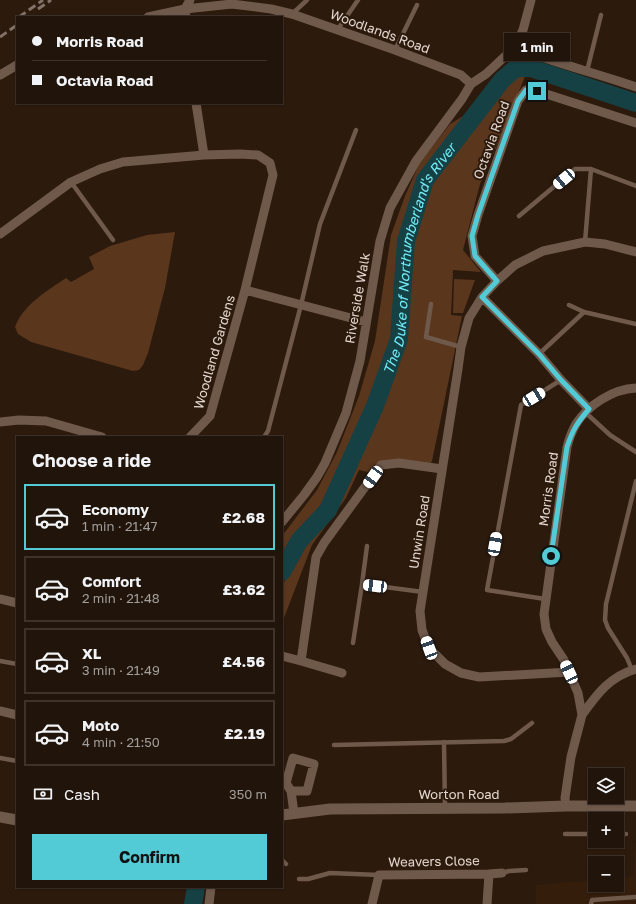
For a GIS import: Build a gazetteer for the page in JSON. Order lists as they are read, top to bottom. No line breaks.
{"streets":{"street":["Woodlands Road","Octavia Road","Riverside Walk","Woodland Gardens","Morris Road","Unwin Road","Worton Road","Weavers Close"]},"crossings":[["Woodlands Road","Riverside Walk"],["Octavia Road","Unwin Road"],["Riverside Walk","Woodland Gardens"],["Morris Road","Unwin Road"]],"water":["The Duke of Northumberland's River"],"page":{"banner":["Morris Road","Octavia Road"],"bubble":"1 min","heading":"Choose a ride","list":[{"name":"Economy","note":"1 min · 21:47","value":"£2.68"},{"name":"Comfort","note":"2 min · 21:48","value":"£3.62"},{"name":"XL","note":"3 min · 21:49","value":"£4.56"},{"name":"Moto","note":"4 min · 21:50","value":"£2.19"}],"map_buttons":["+","−"],"pay":["Cash","350 m"],"buttons":"Confirm"}}
